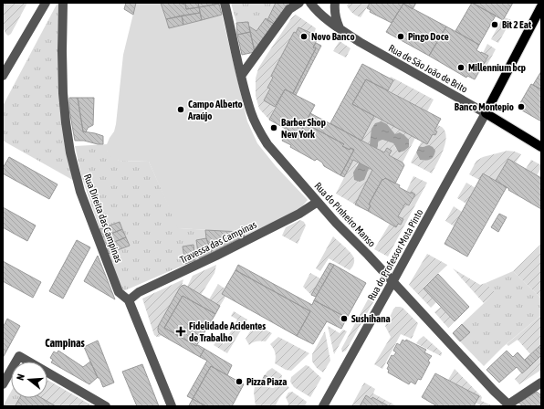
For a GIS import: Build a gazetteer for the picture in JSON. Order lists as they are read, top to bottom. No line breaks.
{"streets":{"main road":["Rua de São João de Brito"],"street":["Rua do Pinheiro Manso","Rua Direita das Campinas","Travessa das Campinas","Rua do Professor Mota Pinto"]},"crossings":[["Rua de São João de Brito","Rua do Professor Mota Pinto"],["Rua do Pinheiro Manso","Travessa das Campinas"],["Rua do Pinheiro Manso","Rua do Professor Mota Pinto"],["Rua Direita das Campinas","Travessa das Campinas"]],"districts":["Campinas"],"places":{"other":["Bit 2 Eat","Novo Banco","Pingo Doce","Millennium bcp","Banco Montepio","Campo Alberto Araújo","Barber Shop New York","Sushihana","Pizza Piaza"],"health":["Fidelidade Acidentes de Trabalho"]},"north":"left"}
